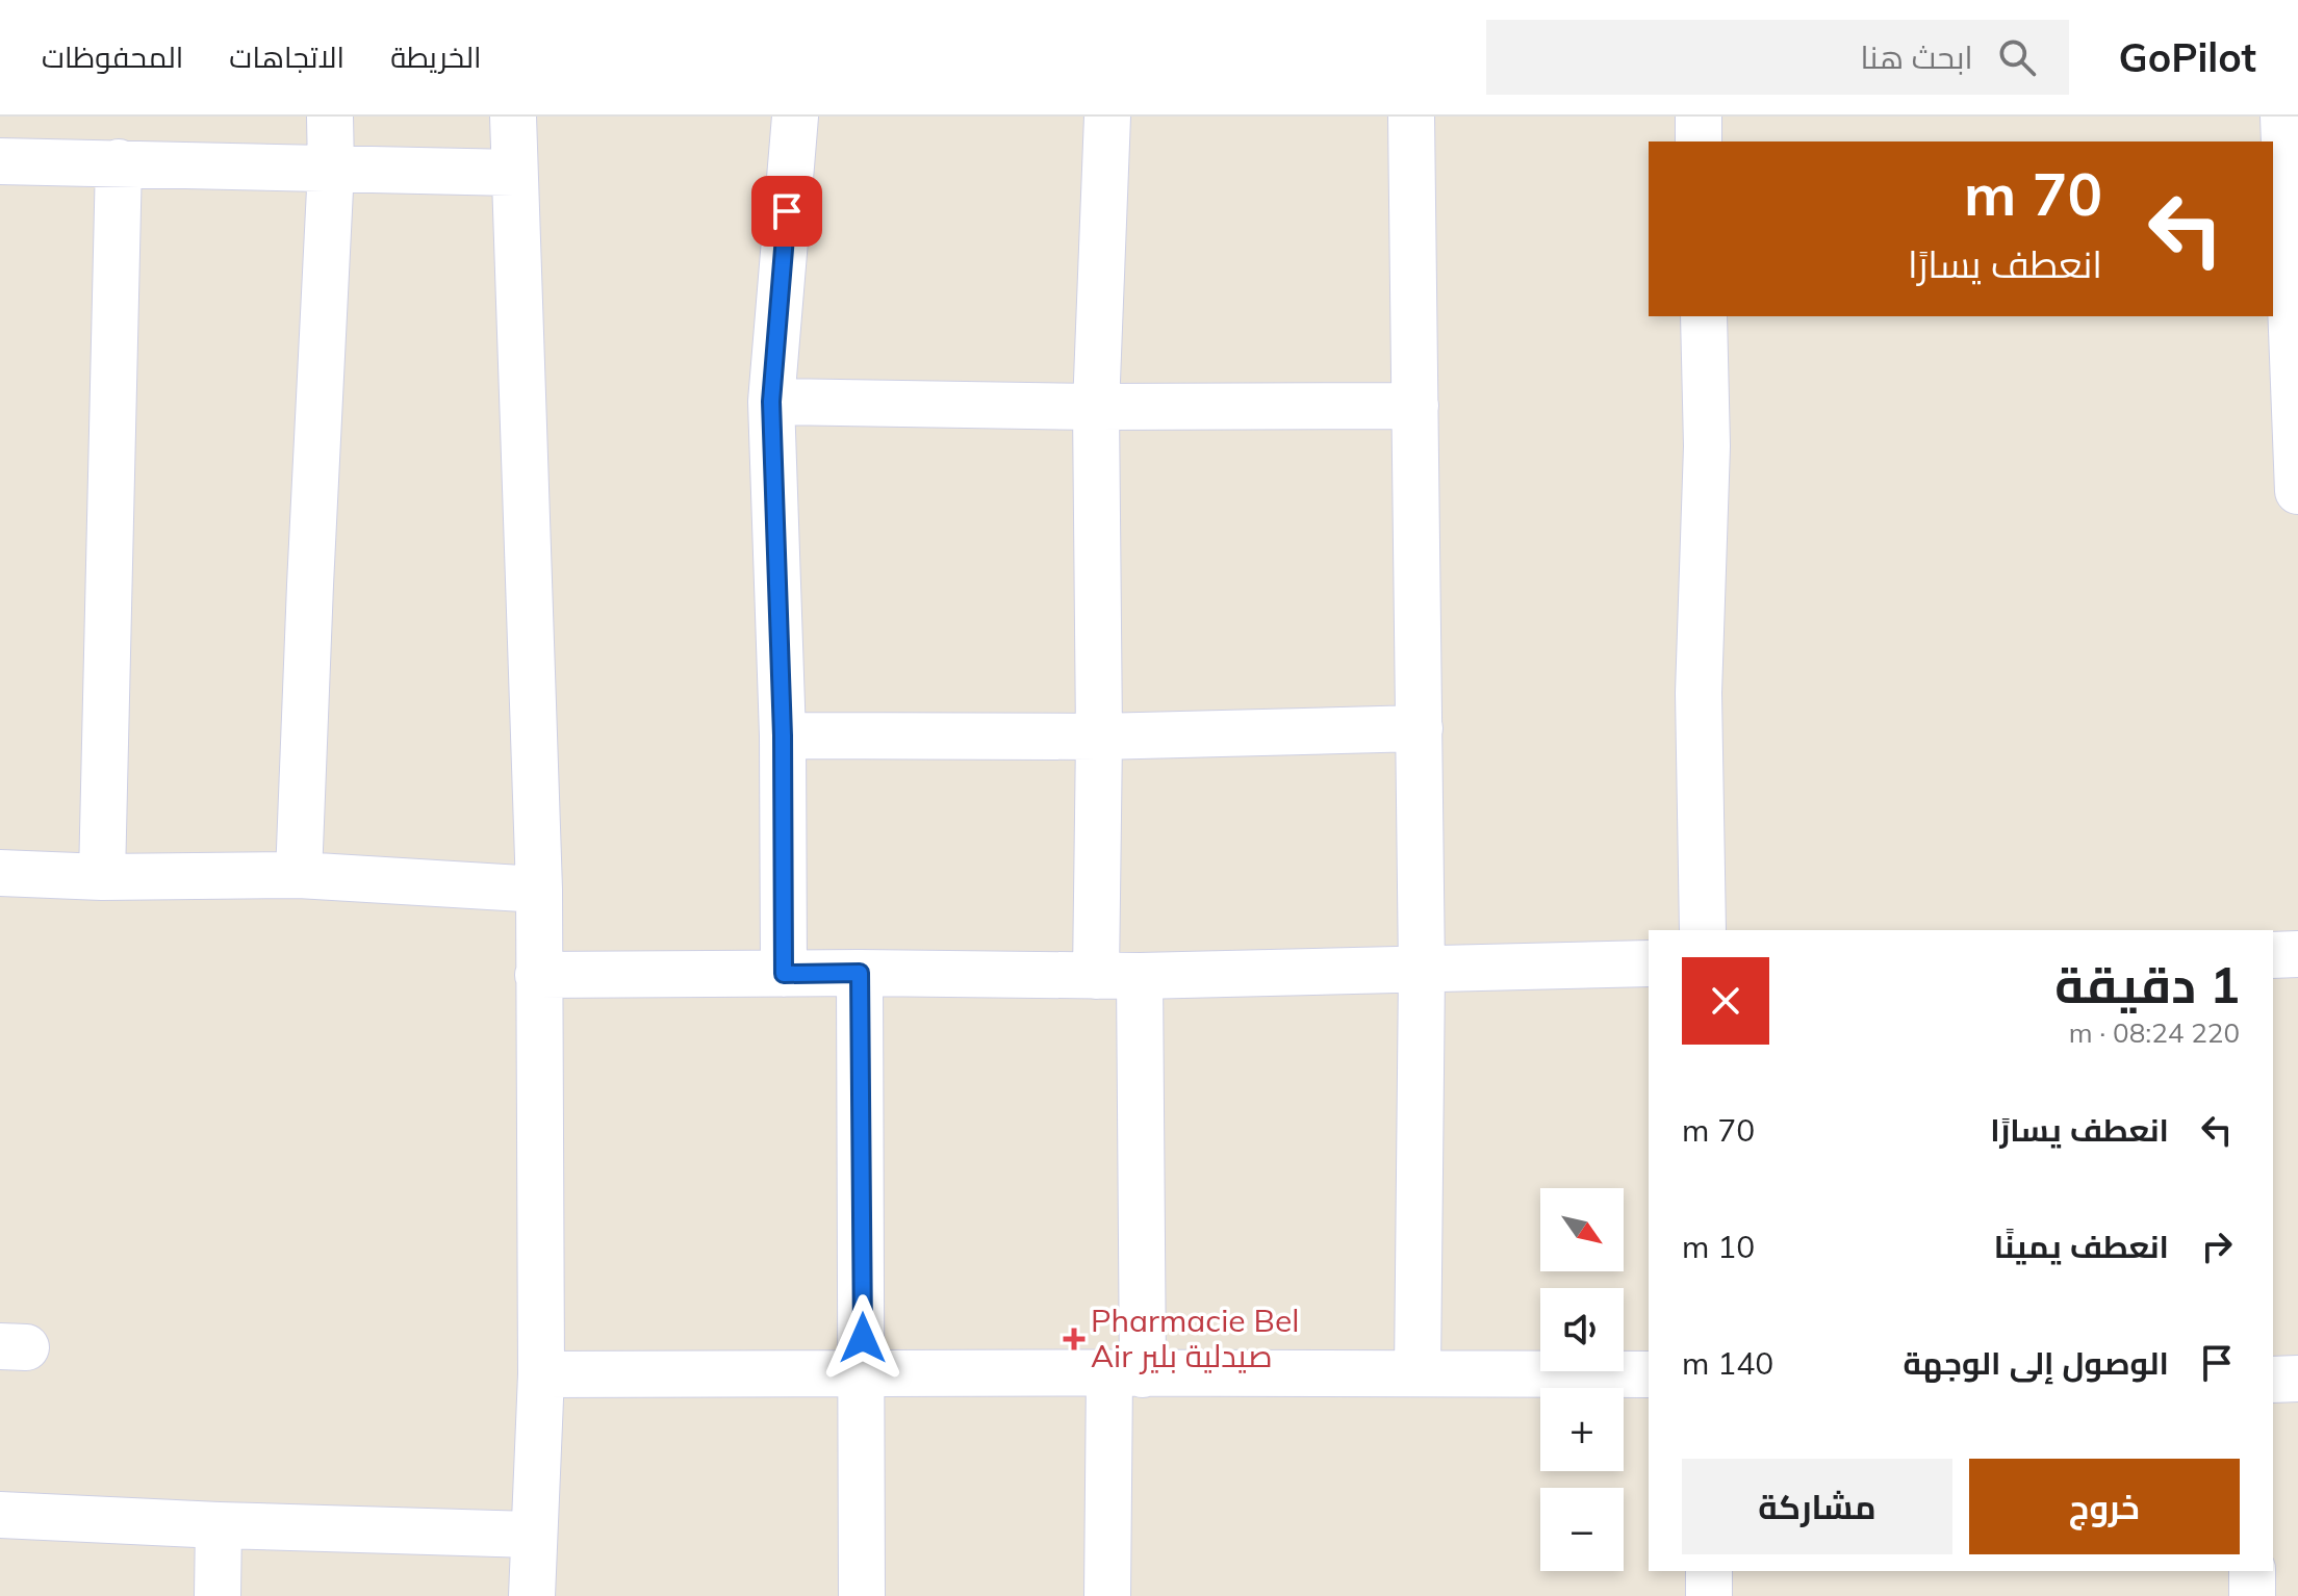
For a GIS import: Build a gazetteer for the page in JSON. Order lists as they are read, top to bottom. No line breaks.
{"places":{"health":["Pharmacie Bel Air صيدلية بلير"]},"north":"bottom right","page":{"header":"GoPilot","search":"ابحث هنا","nav":["الخريطة","الاتجاهات","المحفوظات"],"turn":["70 m","انعطف يسارًا"],"heading":["1 دقيقة","220 m · 08:24"],"list":[{"name":"انعطف يسارًا","value":"70 m"},{"name":"انعطف يمينًا","value":"10 m"},{"name":"الوصول إلى الوجهة","value":"140 m"}],"map_buttons":["+","−"],"buttons":["خروج","مشاركة"]}}
